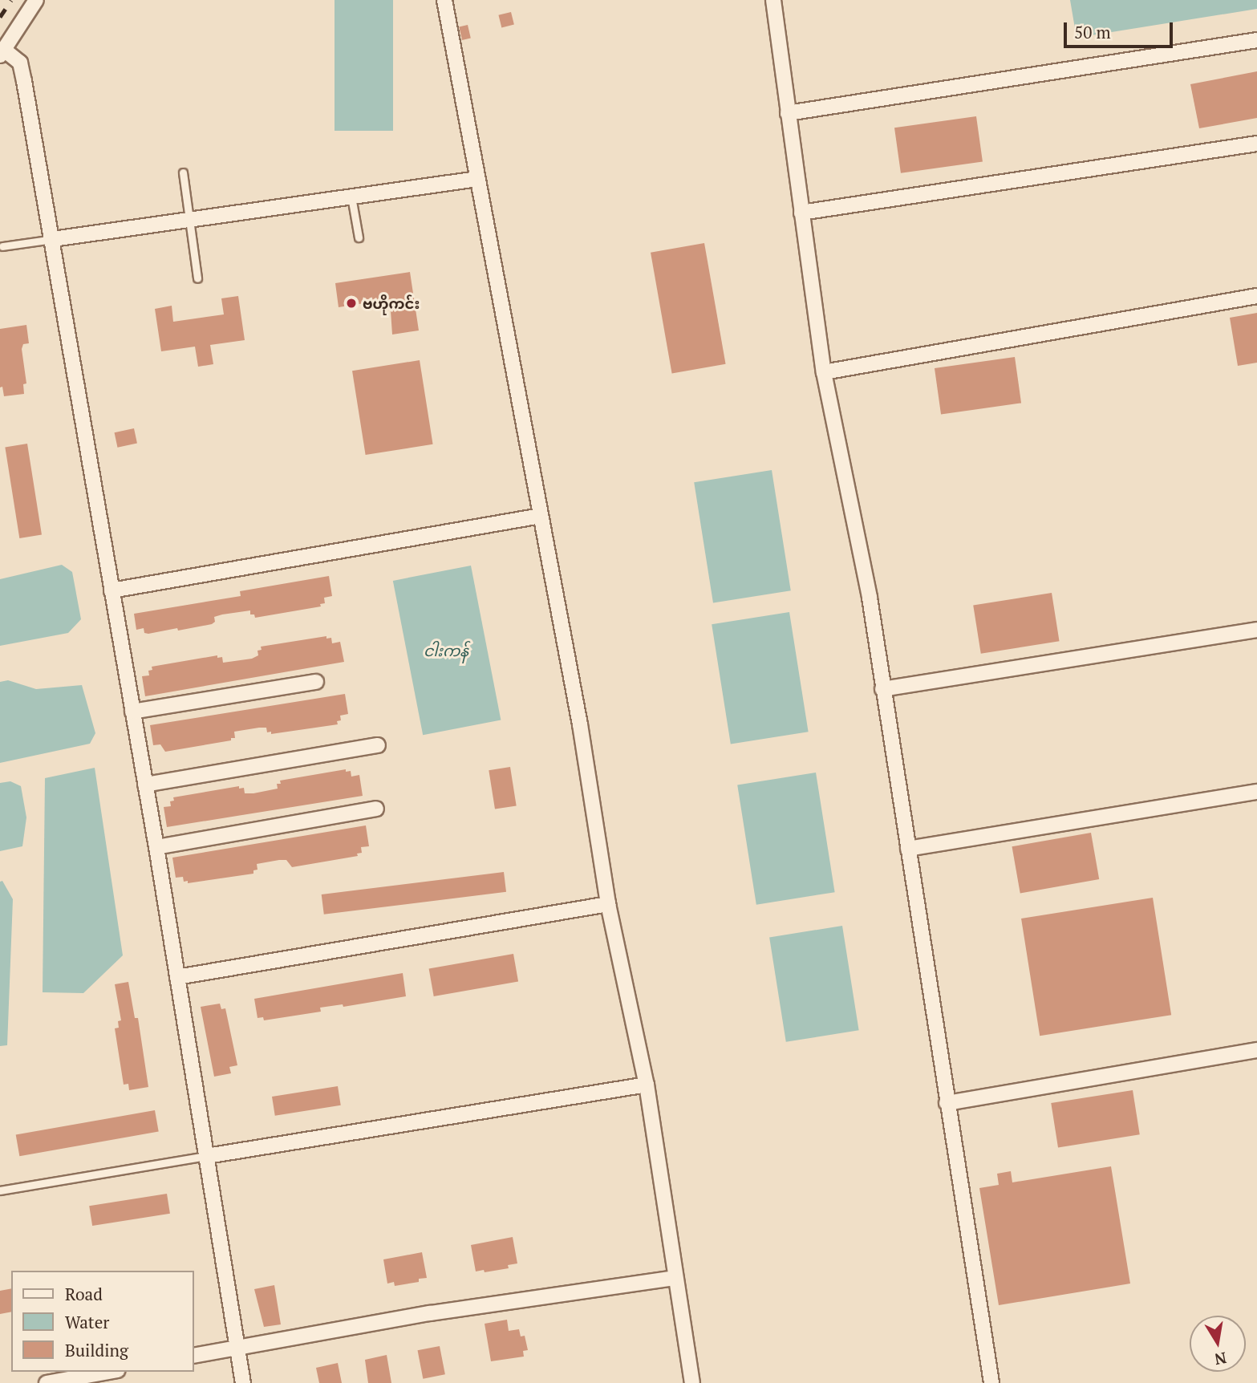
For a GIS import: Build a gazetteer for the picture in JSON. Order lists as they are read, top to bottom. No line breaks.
{"water":["ငါးကန်"],"places":["ဗဟိုကင်း"],"legend":["Road","Water","Building"],"scale_bar":"50 m","north":"bottom"}
